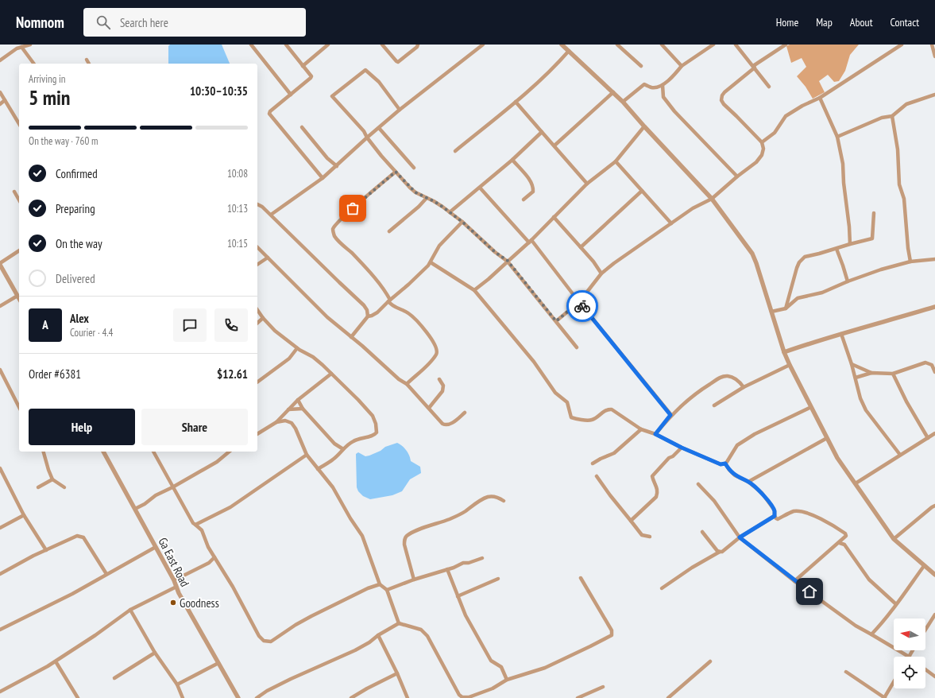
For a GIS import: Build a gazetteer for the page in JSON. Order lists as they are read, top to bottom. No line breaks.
{"streets":{"street":["Ga East Road"]},"places":["Goodness"],"north":"left","page":{"header":"Nomnom","search":"Search here","nav":["Home","Map","About","Contact"],"heading":["5 min","Arriving in","10:30–10:35"],"panel":["Alex","Courier · 4.4","Order #6381","$12.61"],"bar":"On the way · 760 m","list":[["Confirmed","10:08"],["Preparing","10:13"],["On the way","10:15"],"Delivered"],"round":"A","buttons":["Help","Share"]}}
